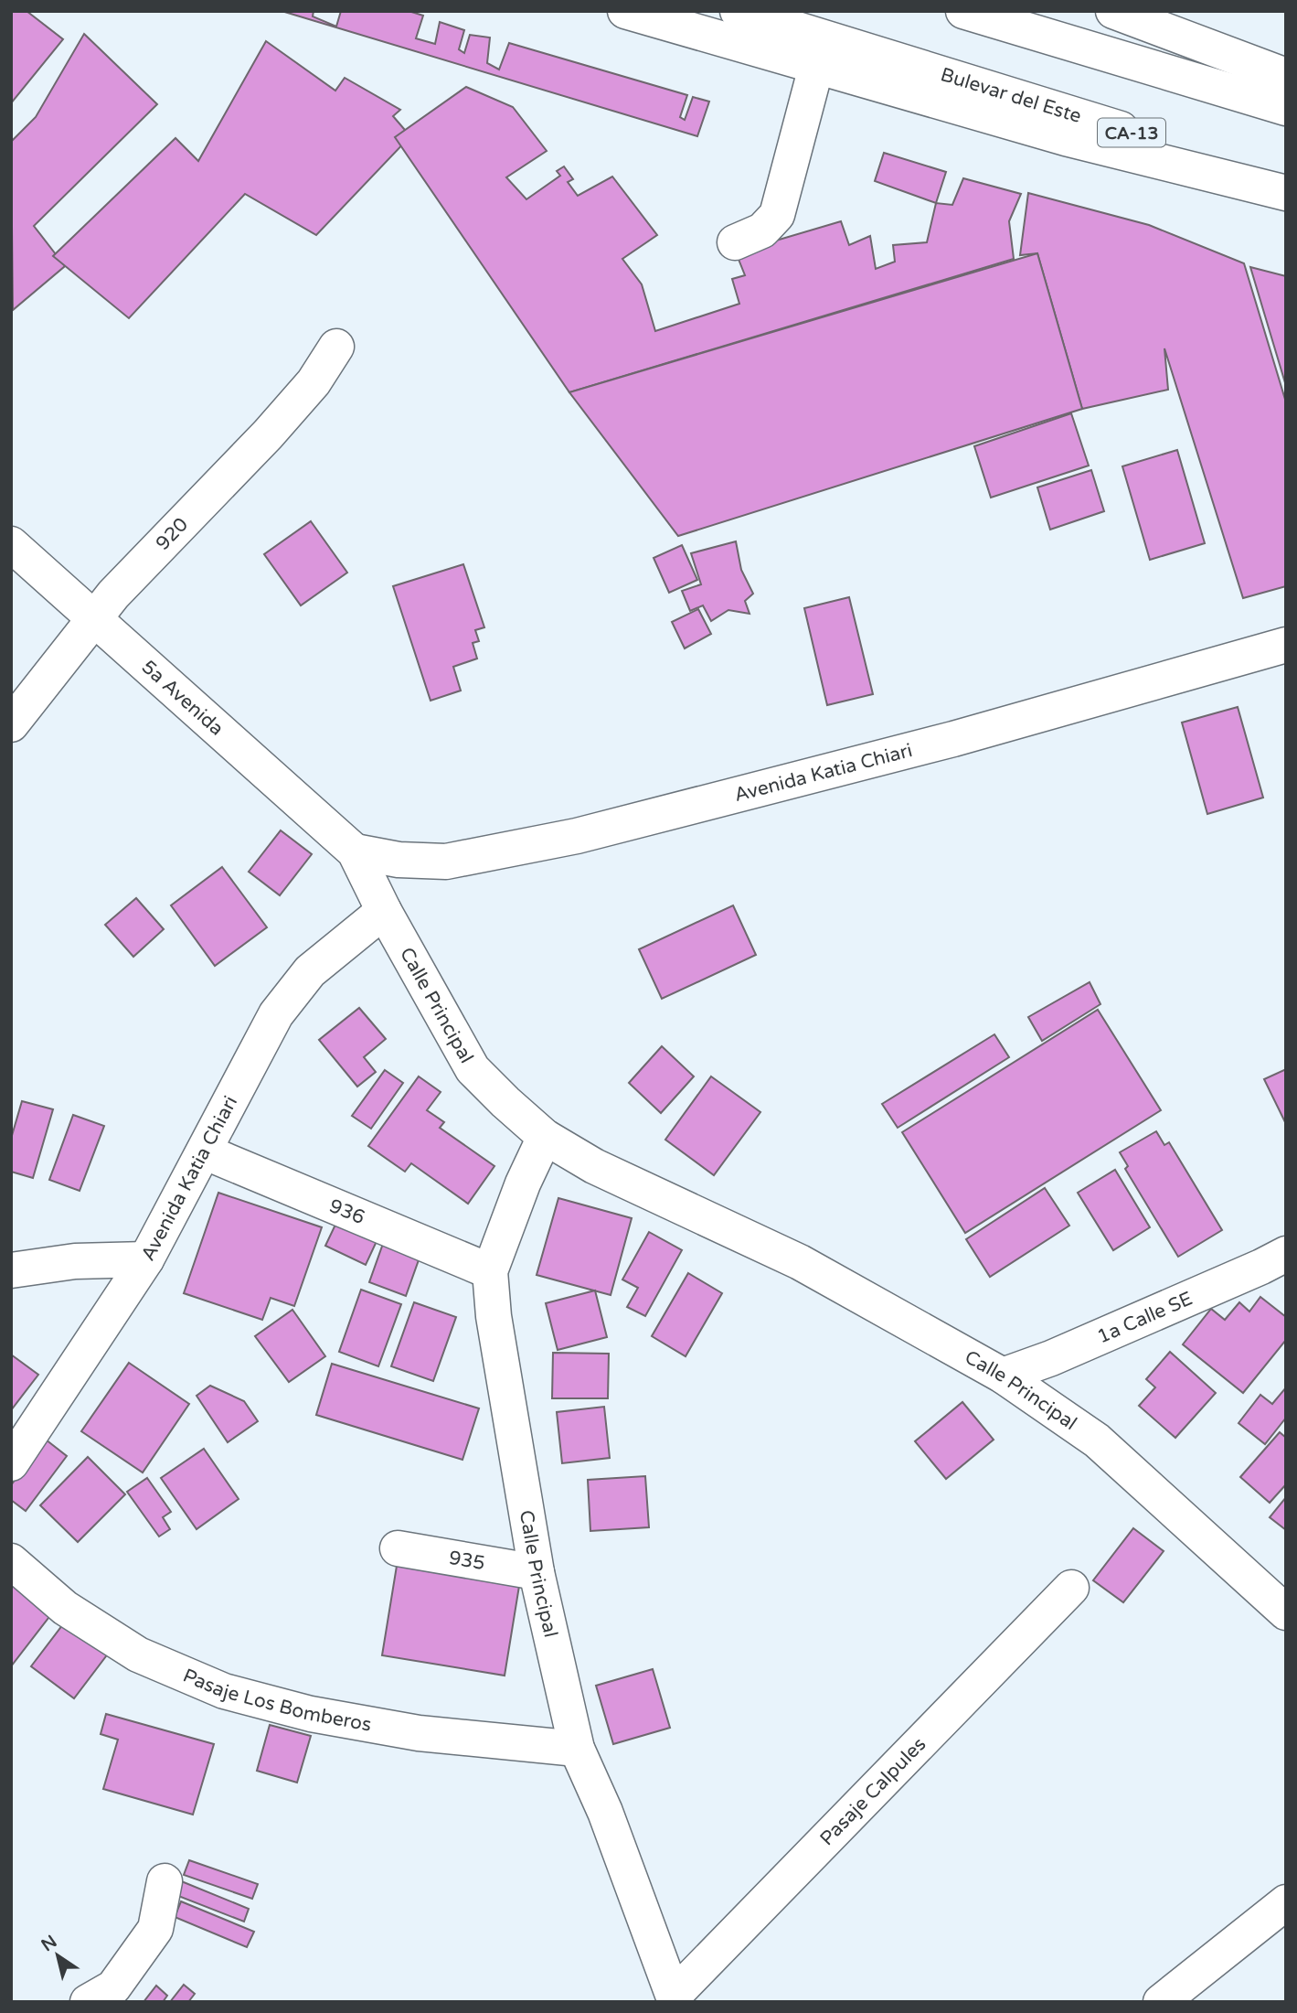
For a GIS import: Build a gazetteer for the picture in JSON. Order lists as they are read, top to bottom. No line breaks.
{"streets":{"main road":["Bulevar del Este","CA-13","920","5a Avenida","Avenida Katia Chiari","Calle Principal","936","1a Calle SE","935","Pasaje Los Bomberos","Pasaje Calpules"]},"crossings":[["920","5a Avenida"],["5a Avenida","Avenida Katia Chiari"],["5a Avenida","Calle Principal"],["Avenida Katia Chiari","Calle Principal"],["Avenida Katia Chiari","936"],["Calle Principal","936"],["Calle Principal","1a Calle SE"],["Calle Principal","935"],["Calle Principal","Pasaje Los Bomberos"],["Calle Principal","Pasaje Calpules"]],"north":"top left"}
